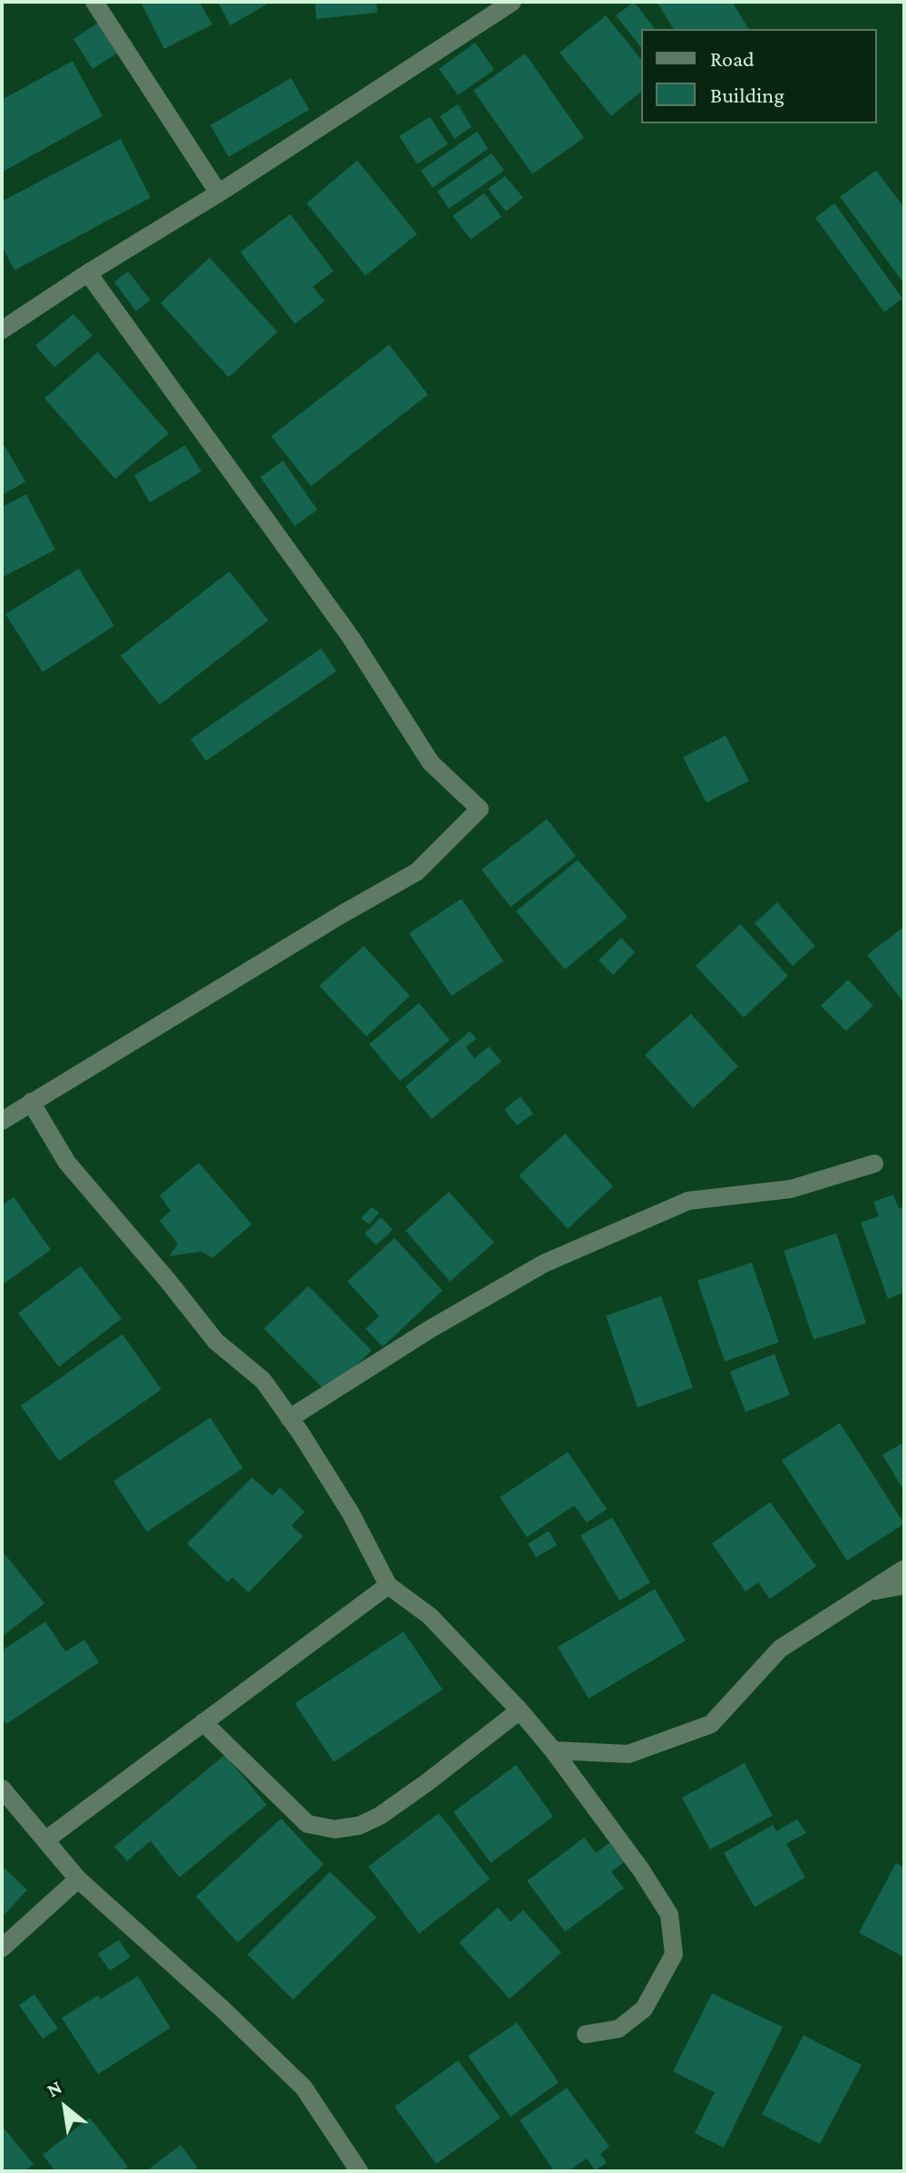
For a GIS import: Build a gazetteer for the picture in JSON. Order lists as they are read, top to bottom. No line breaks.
{"legend":["Road","Building"],"north":"top left"}
